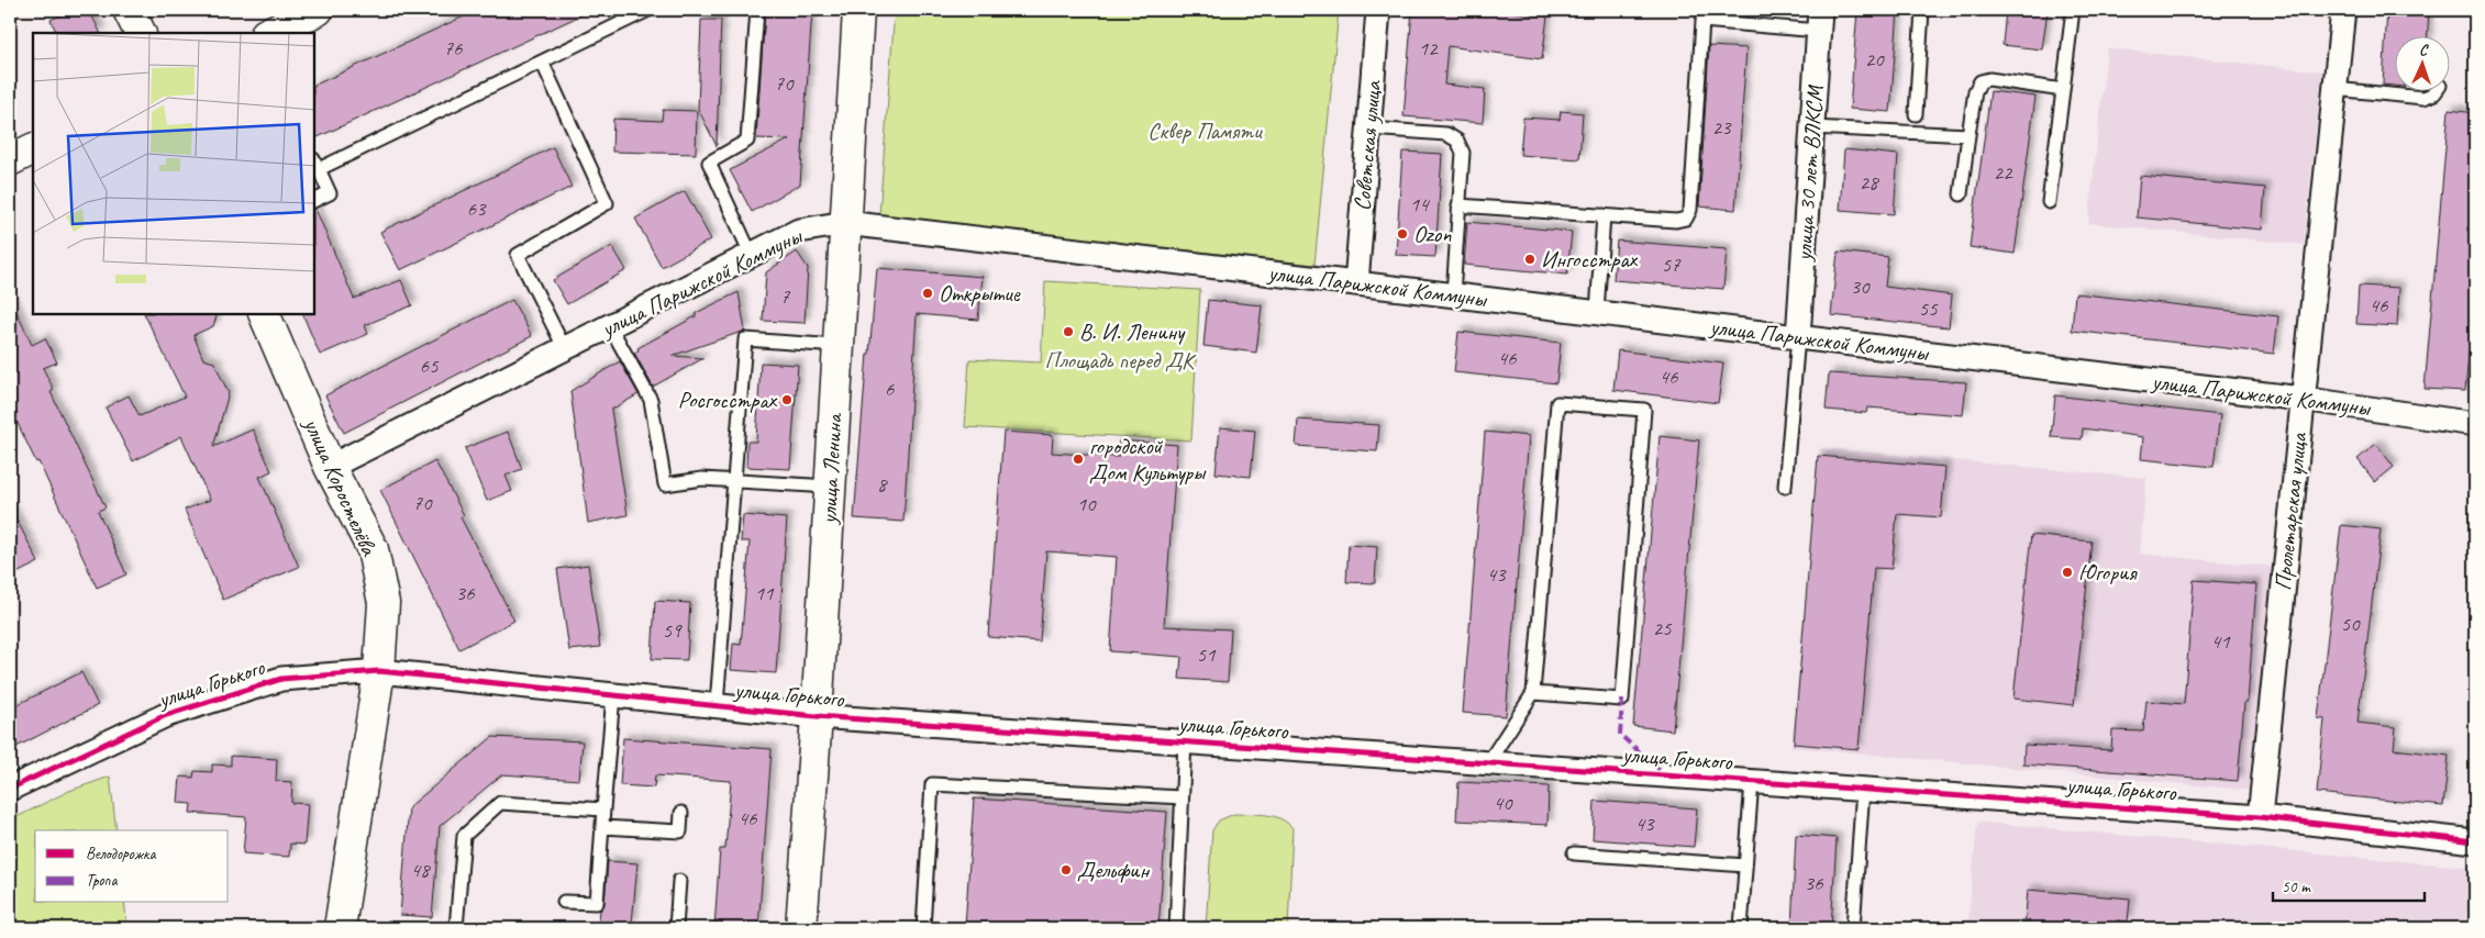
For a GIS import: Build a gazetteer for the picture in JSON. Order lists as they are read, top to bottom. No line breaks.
{"streets":{"street":["Советская улица","улица 30 лет ВЛКСМ","улица Парижской Коммуны","улица Ленина","улица Коростелёва","Пролетарская улица","улица Горького"]},"crossings":[["Советская улица","улица Парижской Коммуны"],["улица 30 лет ВЛКСМ","улица Парижской Коммуны"],["улица Парижской Коммуны","улица Ленина"],["улица Парижской Коммуны","улица Коростелёва"],["улица Парижской Коммуны","Пролетарская улица"],["улица Ленина","улица Горького"],["улица Коростелёва","улица Горького"],["Пролетарская улица","улица Горького"]],"parks":["Сквер Памяти","Площадь перед ДК"],"places":["Ozon","Ингосстрах","Открытие","В. И. Ленину","Росгосстрах","городской Дом Культуры","Югория","Дельфин"],"house_numbers":["76","12","20","70","23","22","28","14","63","57","30","7","46","55","46","65","46","6","8","70","10","43","36","11","50","25","59","41","51","40","46","43","48","36"],"legend":["Велодорожка","Тропа"],"scale_bar":"50 m","north":"top"}
